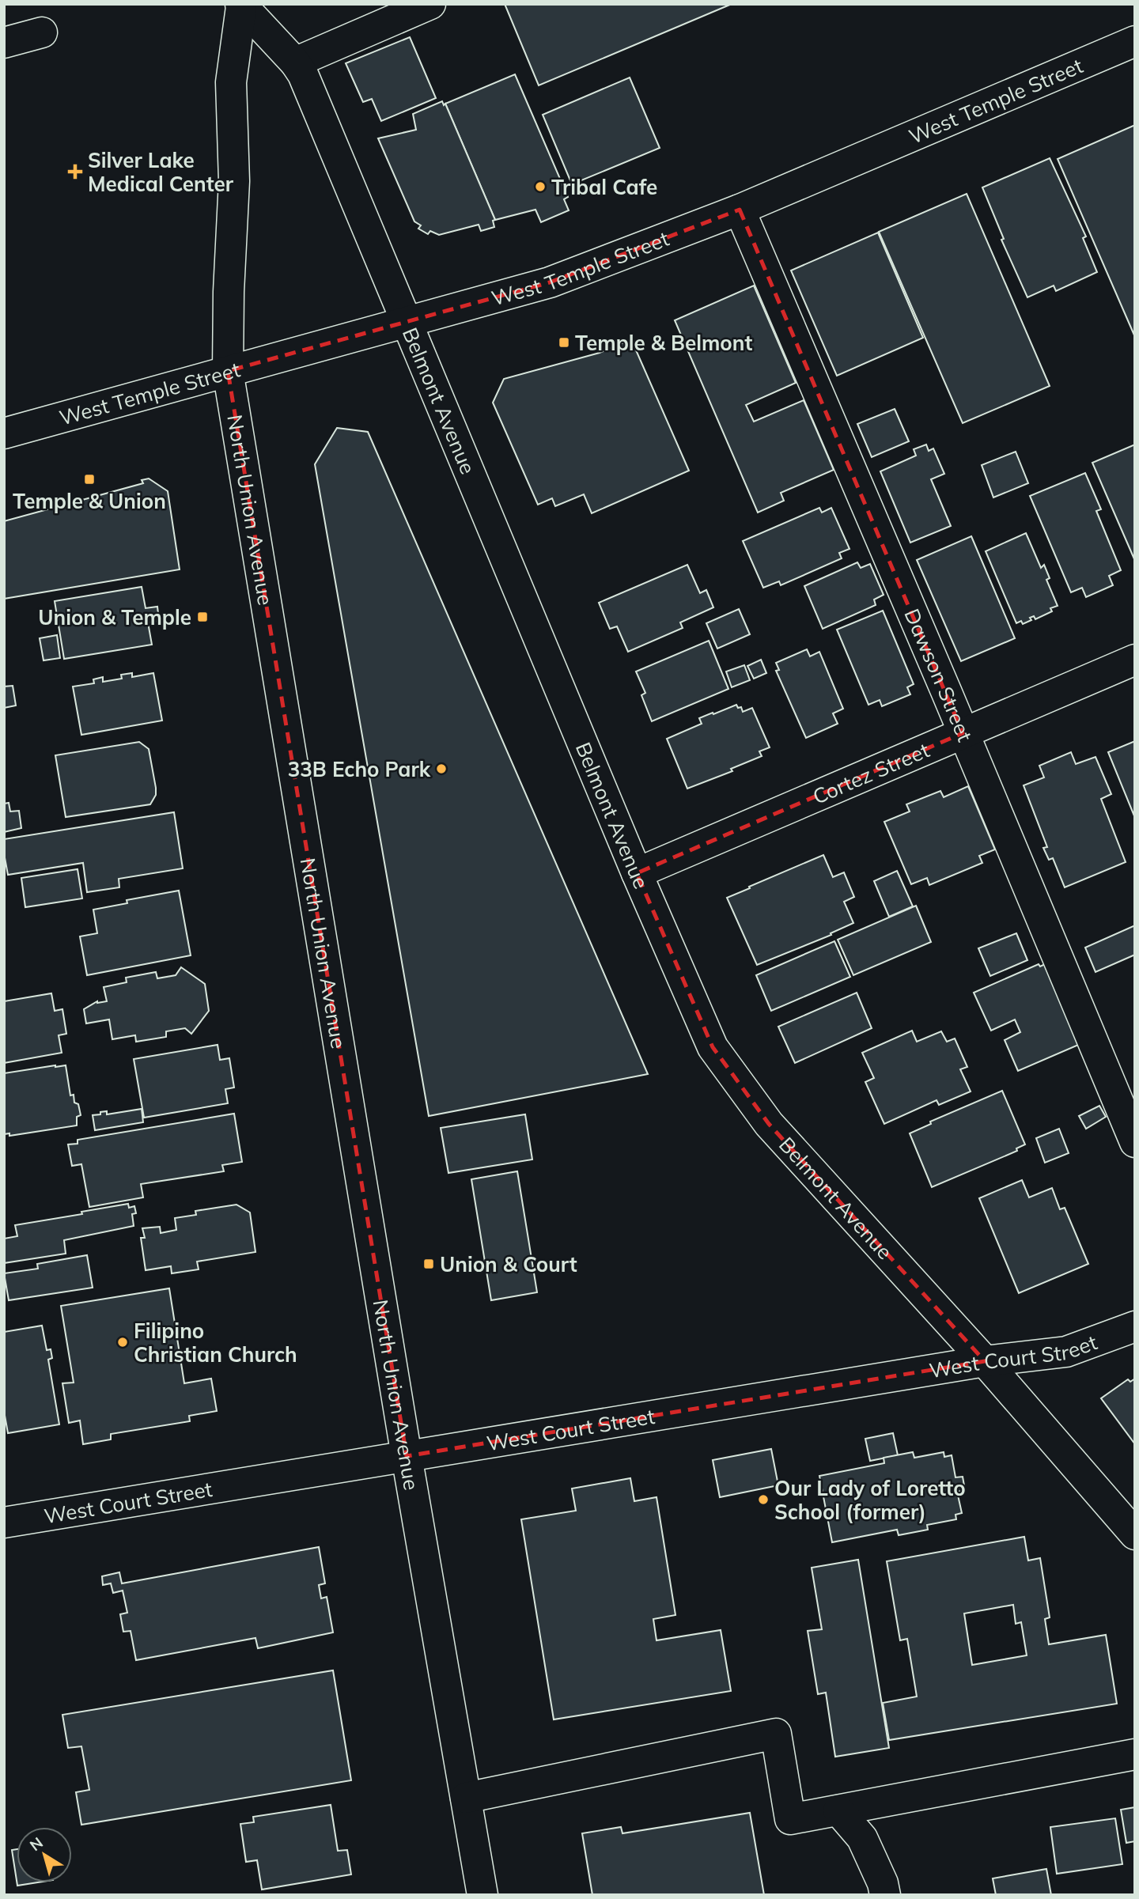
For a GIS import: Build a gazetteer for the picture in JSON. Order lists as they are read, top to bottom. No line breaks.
{"streets":{"street":["West Temple Street","Belmont Avenue","North Union Avenue","Dawson Street","Cortez Street","West Court Street"]},"crossings":[["West Temple Street","Belmont Avenue"],["West Temple Street","North Union Avenue"],["West Temple Street","Dawson Street"],["Belmont Avenue","North Union Avenue"],["Belmont Avenue","Cortez Street"],["Belmont Avenue","West Court Street"],["North Union Avenue","West Court Street"],["Dawson Street","Cortez Street"]],"places":{"health":["Silver Lake Medical Center"],"other":["Tribal Cafe","33B Echo Park","Filipino Christian Church","Our Lady of Loretto School (former)"],"transit":["Temple & Belmont","Temple & Union","Union & Temple","Union & Court"]},"north":"top left"}
